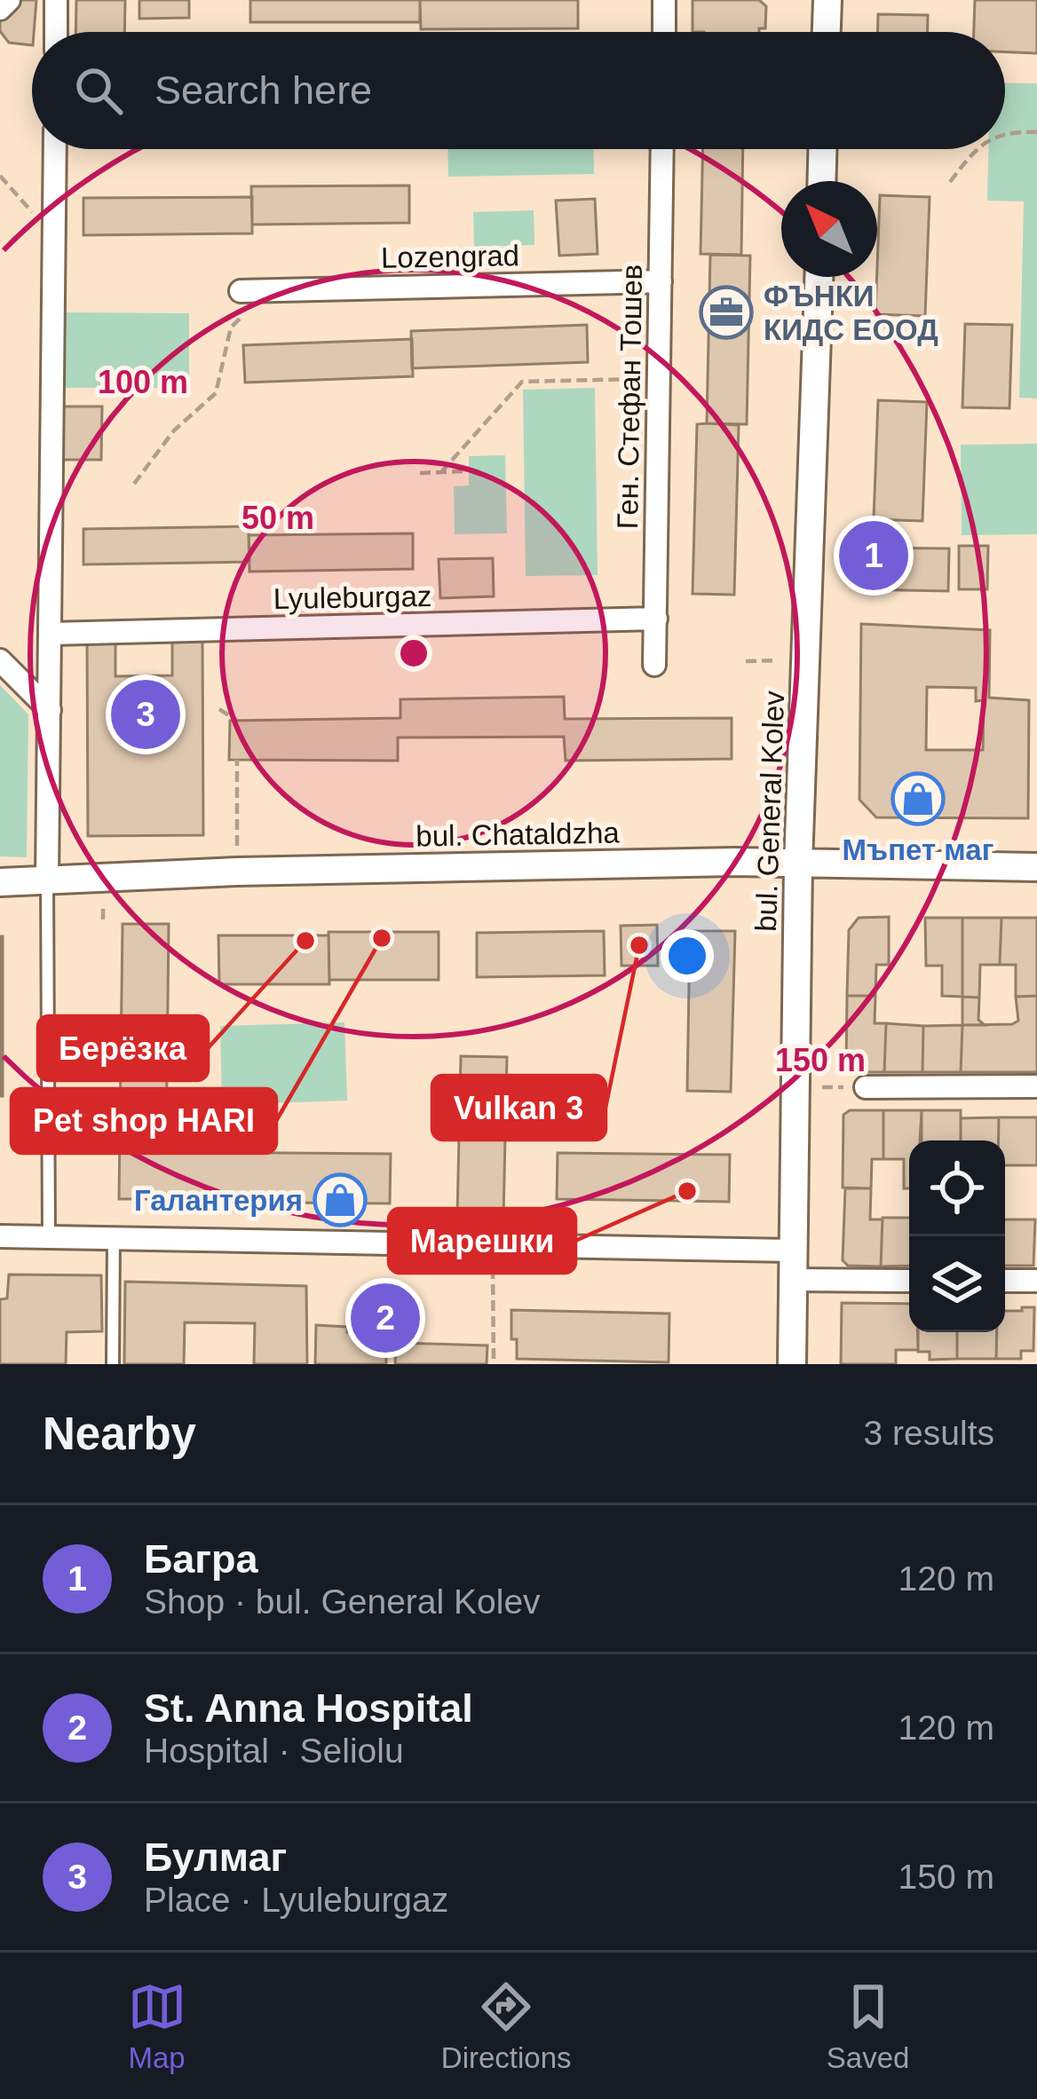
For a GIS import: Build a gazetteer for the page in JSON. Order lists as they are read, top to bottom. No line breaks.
{"streets":{"street":["Lozengrad","Ген. Стефан Тошев","Lyuleburgaz","bul. General Kolev","bul. Chataldzha"]},"crossings":[["Lozengrad","Ген. Стефан Тошев"],["Ген. Стефан Тошев","Lyuleburgaz"],["bul. General Kolev","bul. Chataldzha"]],"places":{"office":["ФЪНКИ КИДС ЕООД"],"shop":["Мъпет маг","Галантерия"],"other":["Pet shop HARI","Берёзка","Vulkan 3","Марешки"]},"north":"top left","page":{"search":"Search here","pins":["1","3","2"],"heading":["Nearby","3 results"],"list":[{"mark":"1","name":"Багра","note":"Shop · bul. General Kolev","value":"120 m"},{"mark":"2","name":"St. Anna Hospital","note":"Hospital · Seliolu","value":"120 m"},{"mark":"3","name":"Булмаг","note":"Place · Lyuleburgaz","value":"150 m"}],"nav":["Map","Directions","Saved"]},"rings":["100 m","50 m","150 m"]}
